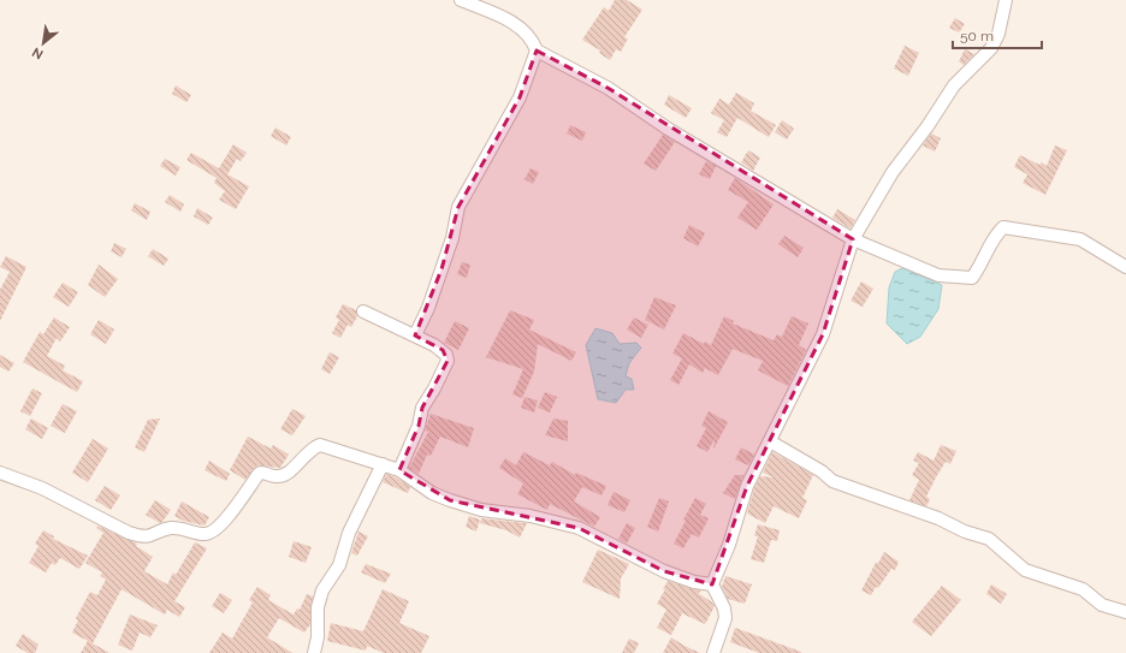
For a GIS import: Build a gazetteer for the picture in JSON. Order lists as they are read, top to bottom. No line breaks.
{"scale_bar":"50 m","north":"bottom left"}
